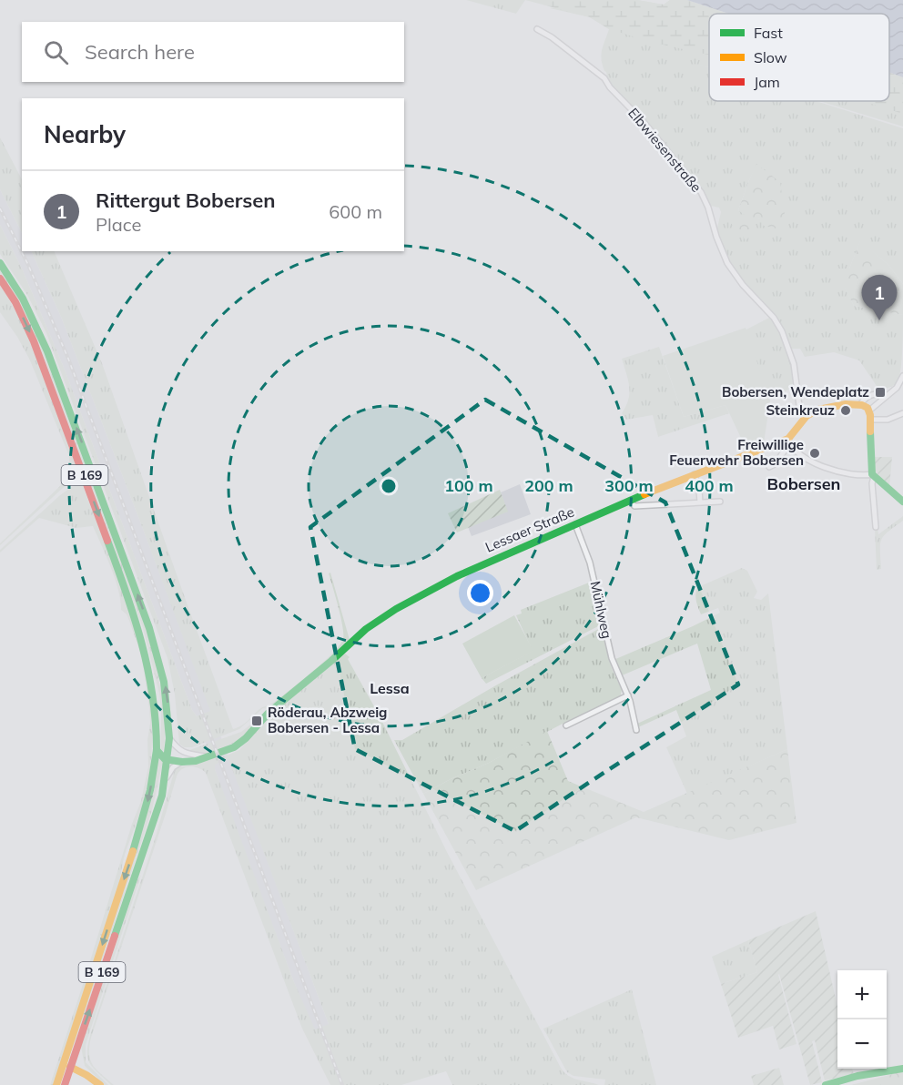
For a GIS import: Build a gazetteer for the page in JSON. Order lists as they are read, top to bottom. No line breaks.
{"streets":{"main road":["B 169","Lessaer Straße"],"street":["Elbwiesenstraße","Mühlweg"]},"crossings":[["B 169","Lessaer Straße"],["Lessaer Straße","Mühlweg"]],"districts":["Bobersen","Lessa"],"places":{"transit":["Bobersen, Wendeplatz","Röderau, Abzweig Bobersen - Lessa"],"other":["Steinkreuz","Freiwillige Feuerwehr Bobersen"]},"legend":["Fast","Slow","Jam"],"page":{"search":"Search here","heading":"Nearby","list":[{"mark":"1","name":"Rittergut Bobersen","note":"Place","value":"600 m"}],"pins":"1","map_buttons":["+","−"]},"rings":["100 m","200 m","300 m","400 m"]}
